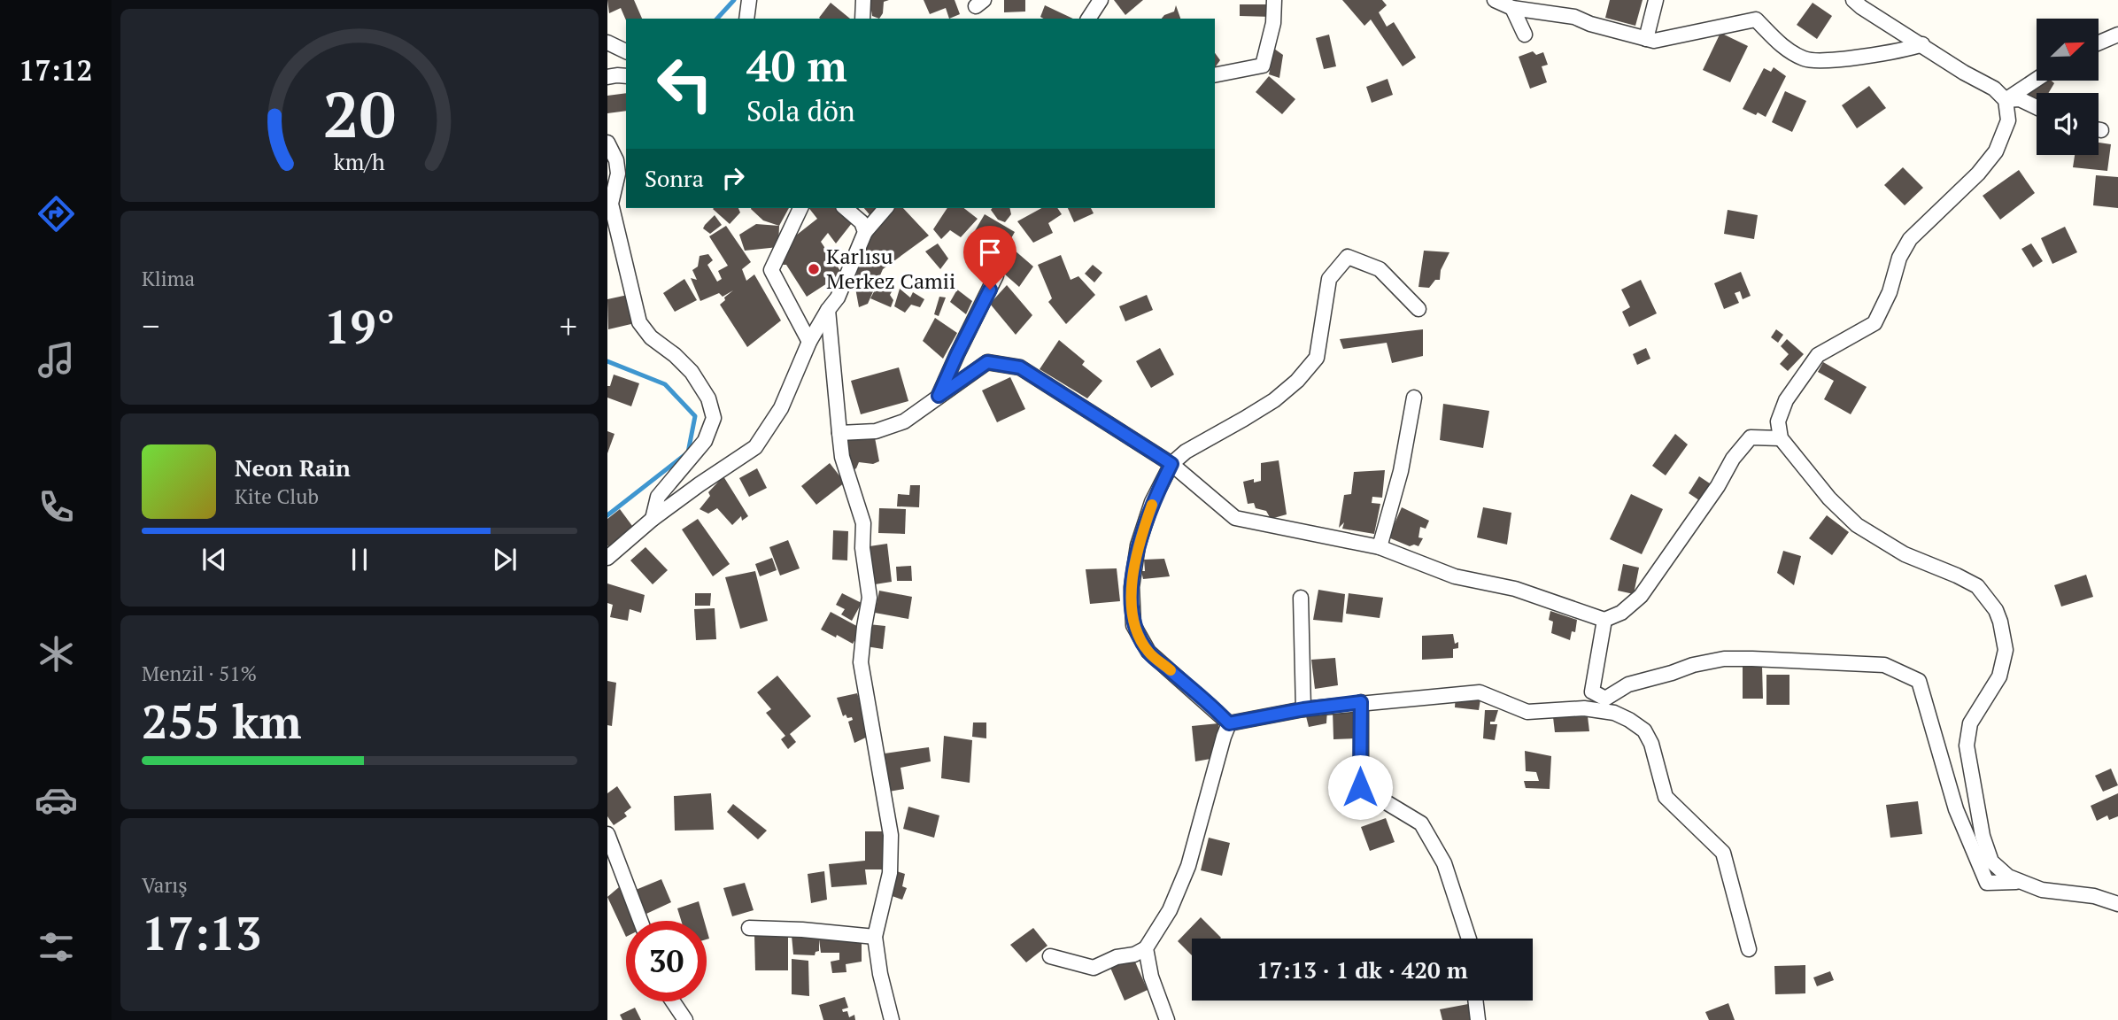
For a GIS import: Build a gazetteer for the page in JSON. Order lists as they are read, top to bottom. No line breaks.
{"places":["Karlısu Merkez Camii"],"north":"top right","page":{"tabs":"17:12","turn":["40 m","Sola dön"],"then":"Sonra","tile":["Klima",["Menzil · 51%","255 km"],["Varış","17:13"]],"heat":["−","19°","+"],"song":["Neon Rain","Kite Club"],"limit":"30","trip":"17:13 · 1 dk · 420 m","gauge":["20","km/h"]}}
